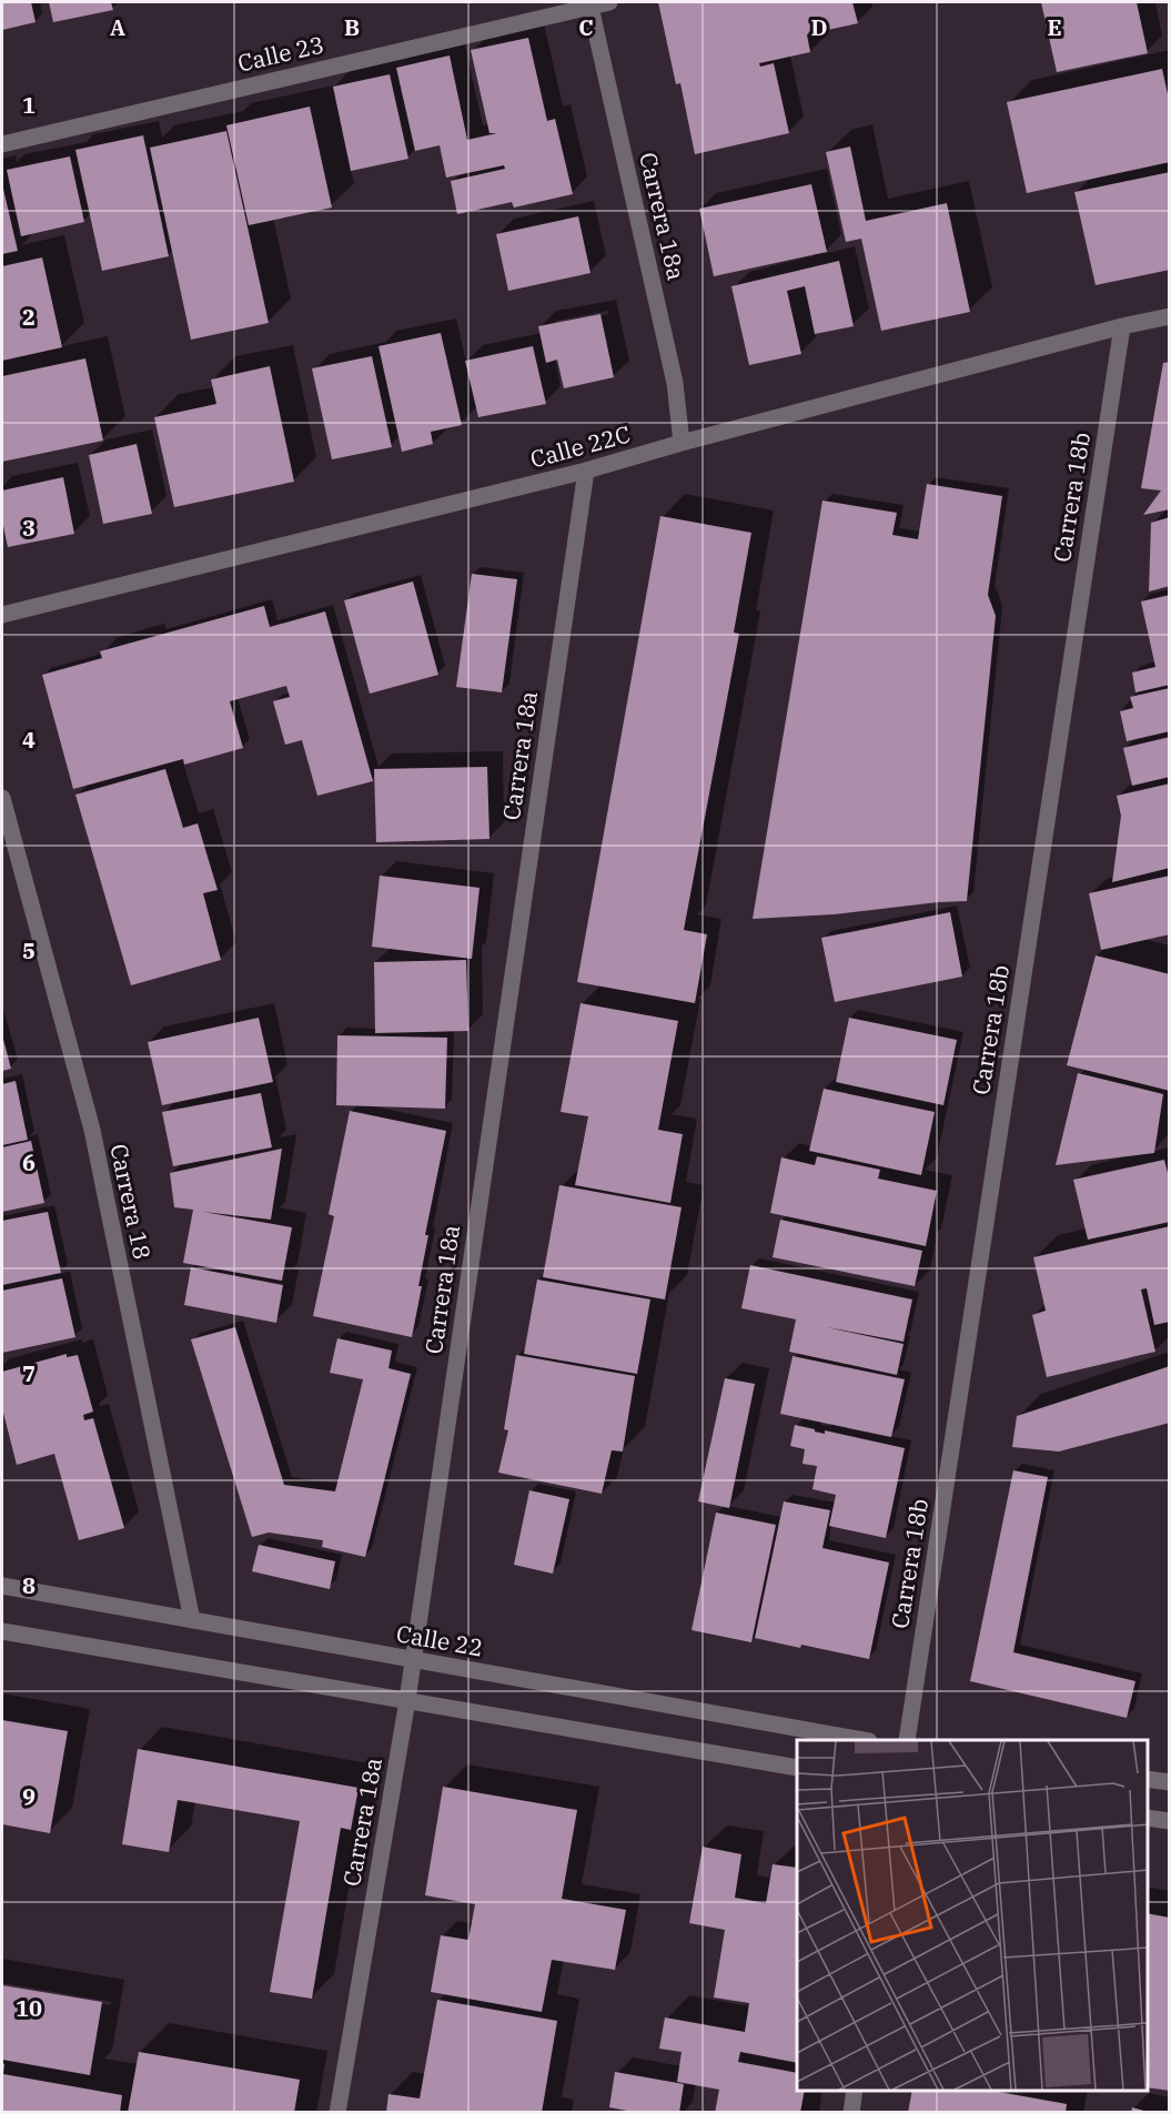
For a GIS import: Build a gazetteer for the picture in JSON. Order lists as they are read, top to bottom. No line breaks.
{"streets":{"street":["Calle 23","Carrera 18a","Calle 22C","Carrera 18b","Carrera 18","Calle 22"]},"crossings":[["Calle 23","Carrera 18a"],["Carrera 18a","Calle 22C"],["Carrera 18a","Calle 22"],["Calle 22C","Carrera 18b"],["Carrera 18","Calle 22"]],"grid":{"columns":["A","B","C","D","E"],"rows":["1","2","3","4","5","6","7","8","9","10"]}}
